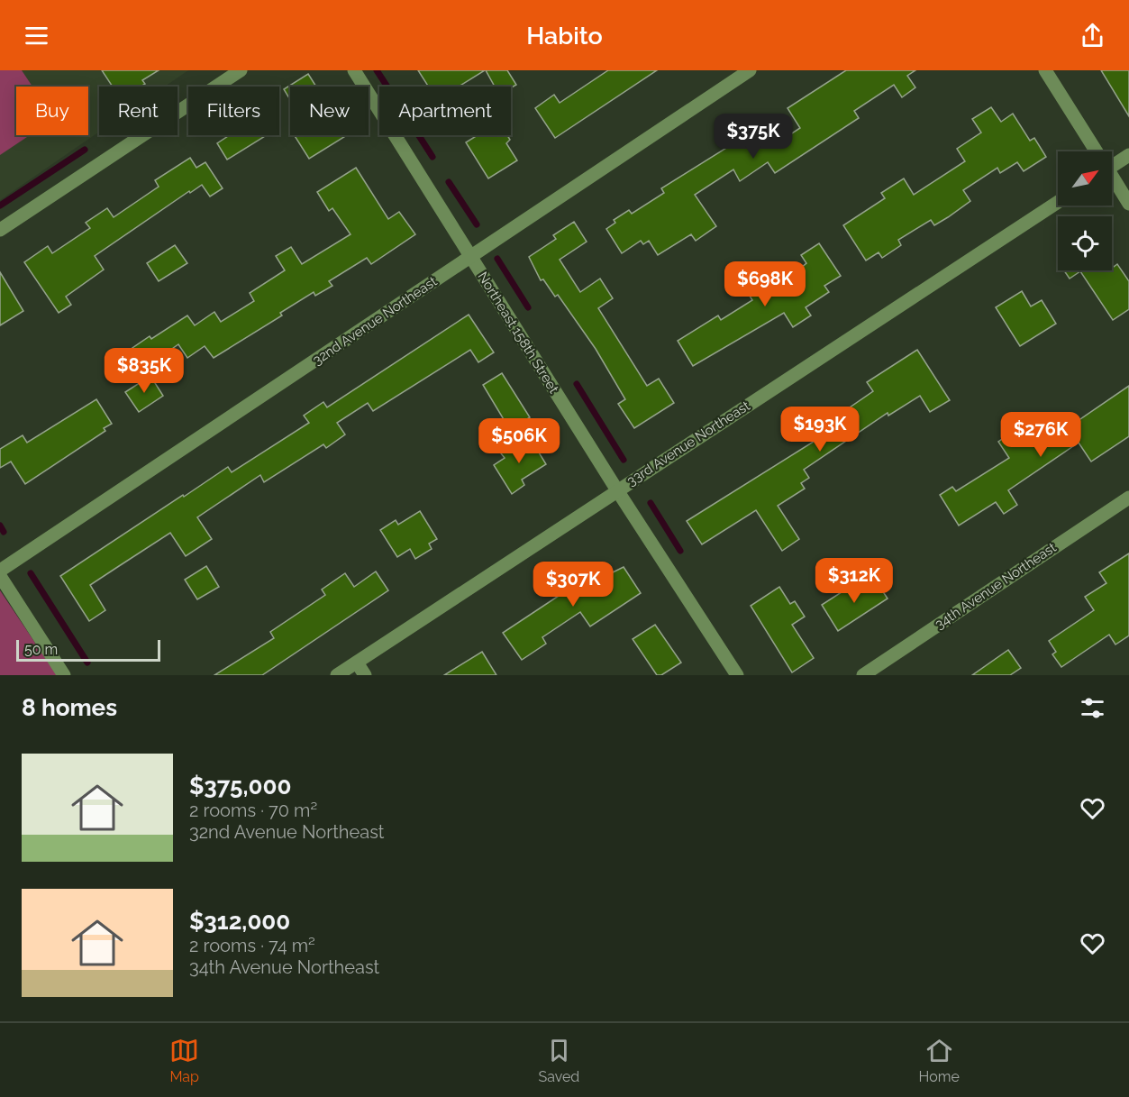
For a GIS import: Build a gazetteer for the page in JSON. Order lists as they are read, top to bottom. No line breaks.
{"streets":{"street":["32nd Avenue Northeast","Northeast 158th Street","33rd Avenue Northeast","34th Avenue Northeast"]},"crossings":[["32nd Avenue Northeast","Northeast 158th Street"],["Northeast 158th Street","33rd Avenue Northeast"]],"scale_bar":"50 m","north":"top right","page":{"header":"Habito","chip":["Buy","Rent","Filters","New","Apartment"],"price":["$375K","$698K","$835K","$193K","$276K","$506K","$312K","$307K"],"scale":"50 m","heading":"8 homes","list":[{"name":"$375,000","note":"2 rooms · 70 m² · 32nd Avenue Northeast"},{"name":"$312,000","note":"2 rooms · 74 m² · 34th Avenue Northeast"}],"tabs":["Map","Saved","Home"]}}
